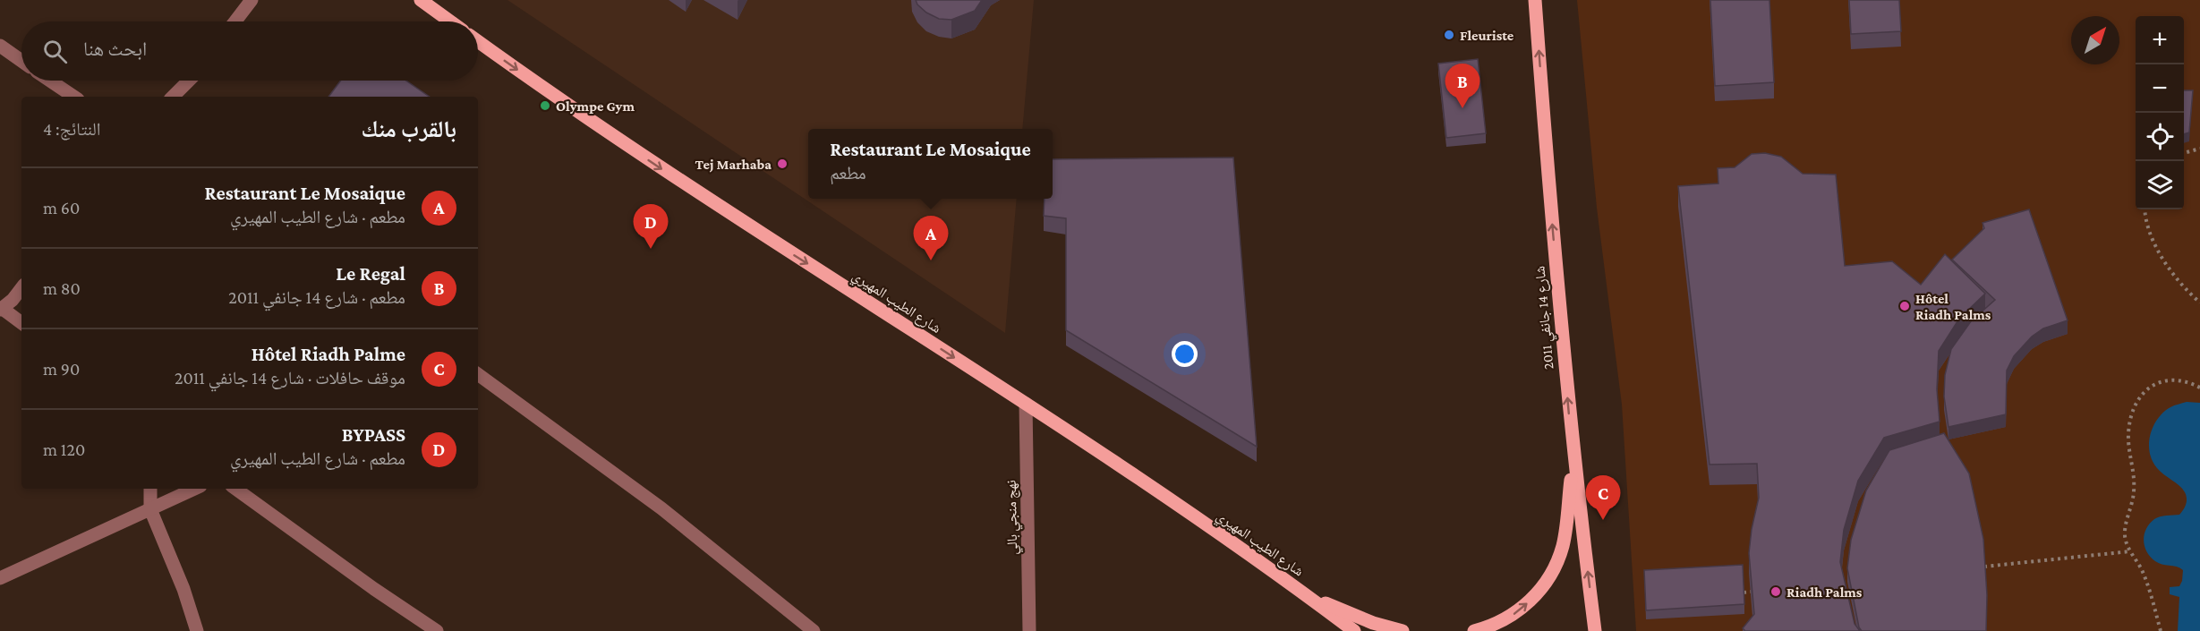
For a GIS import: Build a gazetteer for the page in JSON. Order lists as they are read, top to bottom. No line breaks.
{"streets":{"main road":["شارع الطيب المهيري","شارع 14 جانفي 2011"],"street":["نهج منجي بالي"]},"crossings":[["شارع الطيب المهيري","نهج منجي بالي"]],"one_way":["شارع الطيب المهيري","شارع 14 جانفي 2011"],"places":["Fleuriste","Olympe Gym","Tej Marhaba","Hôtel Riadh Palms","Riadh Palms"],"north":"top right","page":{"map_buttons":["+","−"],"search":"ابحث هنا","pins":["B","D","A","C"],"heading":["بالقرب منك","النتائج: 4"],"popup":["Restaurant Le Mosaique","مطعم"],"list":[{"mark":"A","name":"Restaurant Le Mosaique","note":"مطعم · شارع الطيب المهيري","value":"60 m"},{"mark":"B","name":"Le Regal","note":"مطعم · شارع 14 جانفي 2011","value":"80 m"},{"mark":"C","name":"Hôtel Riadh Palme","note":"موقف حافلات · شارع 14 جانفي 2011","value":"90 m"},{"mark":"D","name":"BYPASS","note":"مطعم · شارع الطيب المهيري","value":"120 m"}]}}
